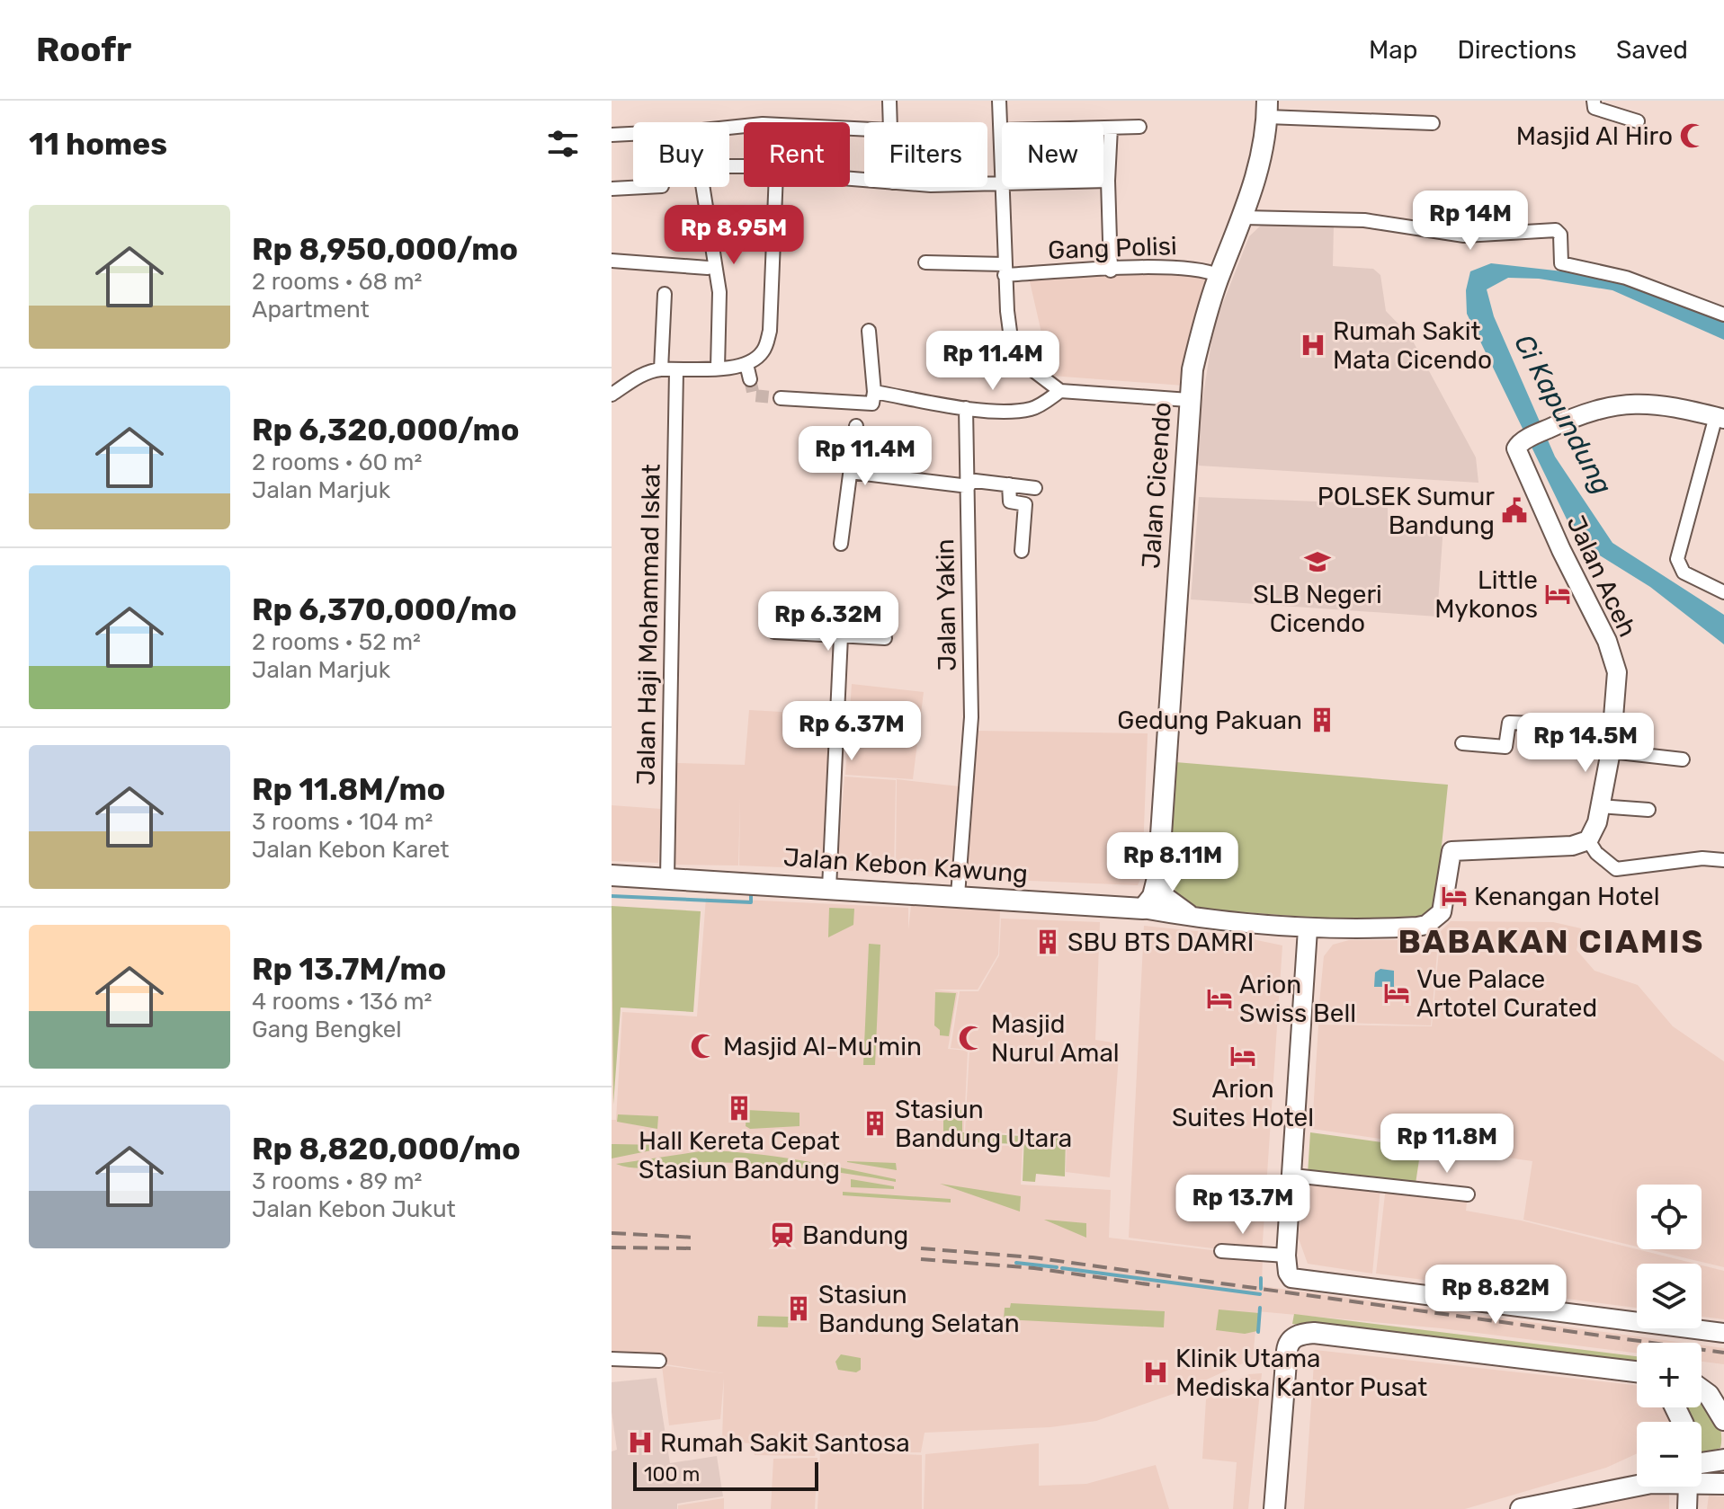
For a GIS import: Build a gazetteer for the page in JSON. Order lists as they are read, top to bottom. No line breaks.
{"streets":{"main road":["Jalan Cicendo","Jalan Aceh","Jalan Kebon Kawung"],"street":["Gang Polisi","Jalan Yakin","Jalan Haji Mohammad Iskat"]},"crossings":[["Gang Polisi","Jalan Cicendo"],["Jalan Cicendo","Jalan Kebon Kawung"],["Jalan Yakin","Jalan Kebon Kawung"],["Jalan Haji Mohammad Iskat","Jalan Kebon Kawung"]],"districts":["BABAKAN CIAMIS"],"water":["Ci Kapundung"],"places":{"mosque":["Masjid Al Hiro","Masjid Nurul Amal","Masjid Al-Mu'min"],"hospital":["Rumah Sakit Mata Cicendo","Klinik Utama Mediska Kantor Pusat","Rumah Sakit Santosa"],"public building":["POLSEK Sumur Bandung"],"school or university":["SLB Negeri Cicendo"],"hotel":["Little Mykonos","Kenangan Hotel","Vue Palace Artotel Curated","Arion Swiss Bell","Arion Suites Hotel"],"building":["Gedung Pakuan","SBU BTS DAMRI","Hall Kereta Cepat Stasiun Bandung","Stasiun Bandung Utara","Stasiun Bandung Selatan"],"station":["Bandung"]},"scale_bar":"100 m","page":{"header":"Roofr","nav":["Map","Directions","Saved"],"heading":"11 homes","chip":["Buy","Rent","Filters","New"],"list":[{"name":"Rp 8,950,000/mo","note":"2 rooms · 68 m² · Apartment"},{"name":"Rp 6,320,000/mo","note":"2 rooms · 60 m² · Jalan Marjuk"},{"name":"Rp 6,370,000/mo","note":"2 rooms · 52 m² · Jalan Marjuk"},{"name":"Rp 11.8M/mo","note":"3 rooms · 104 m² · Jalan Kebon Karet"},{"name":"Rp 13.7M/mo","note":"4 rooms · 136 m² · Gang Bengkel"},{"name":"Rp 8,820,000/mo","note":"3 rooms · 89 m² · Jalan Kebon Jukut"}],"price":["Rp 14M","Rp 8.95M","Rp 11.4M","Rp 11.4M","Rp 6.32M","Rp 6.37M","Rp 14.5M","Rp 8.11M","Rp 11.8M","Rp 13.7M","Rp 8.82M"],"map_buttons":["+","−"],"scale":"100 m"}}
